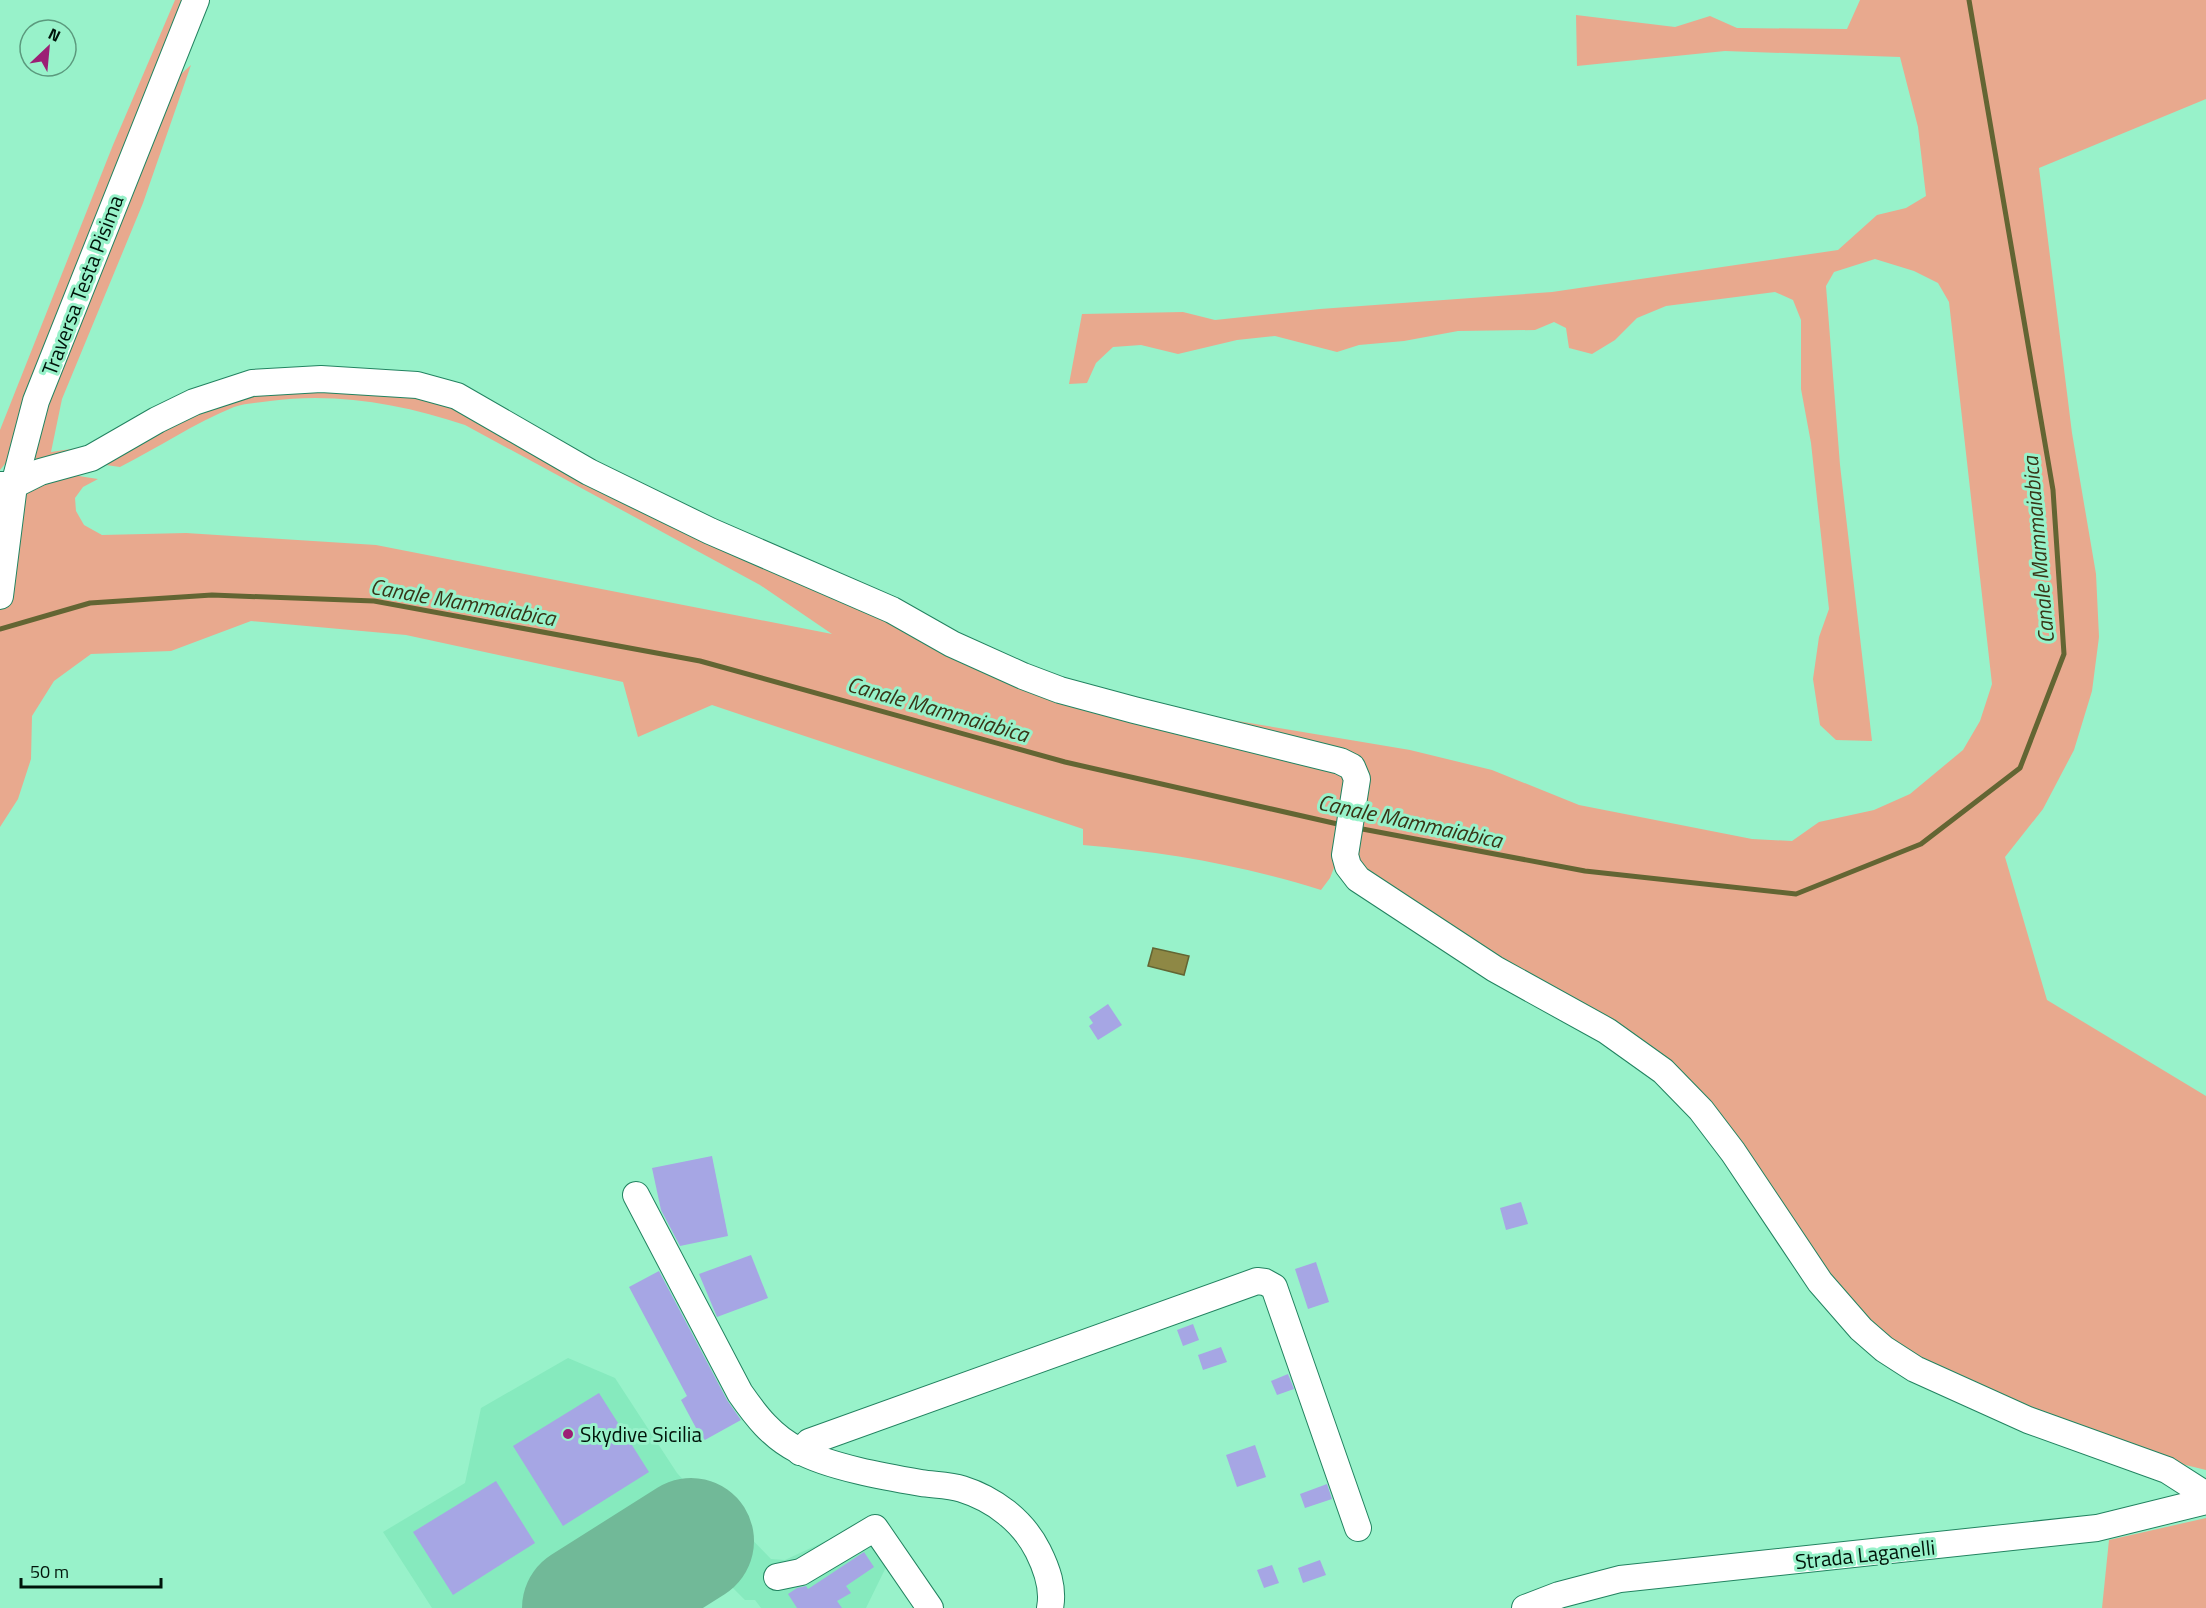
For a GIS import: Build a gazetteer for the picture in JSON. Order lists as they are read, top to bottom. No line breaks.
{"streets":{"street":["Traversa Testa Pisima","Strada Laganelli"]},"water":["Canale Mammaiabica"],"places":["Skydive Sicilia"],"scale_bar":"50 m","north":"top right"}
